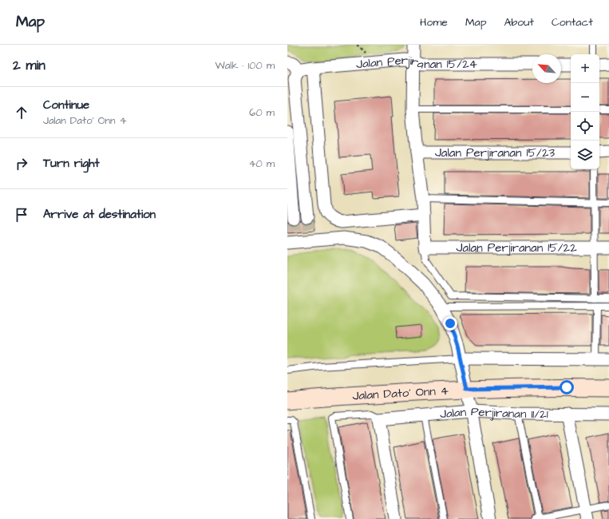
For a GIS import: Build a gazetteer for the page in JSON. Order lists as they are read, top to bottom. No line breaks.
{"streets":{"main road":["Jalan Dato' Onn 4"],"street":["Jalan Perjiranan 15/24","Jalan Perjiranan 15/23","Jalan Perjiranan 15/22","Jalan Perjiranan 11/21"]},"crossings":[["Jalan Dato' Onn 4","Jalan Perjiranan 11/21"]],"north":"top left","page":{"header":"Map","nav":["Home","Map","About","Contact"],"heading":["2 min","Walk · 100 m"],"map_buttons":["+","−"],"list":[["Continue","Jalan Dato' Onn 4","60 m"],["Turn right","40 m"],"Arrive at destination"]}}
